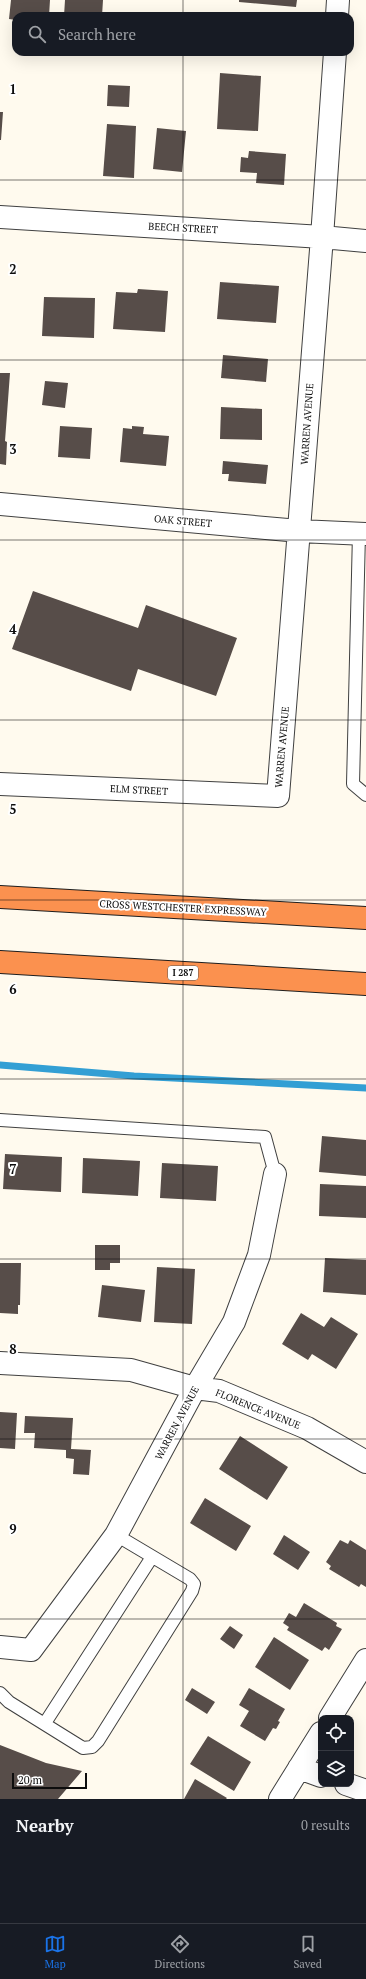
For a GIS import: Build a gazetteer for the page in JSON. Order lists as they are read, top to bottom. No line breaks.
{"streets":{"highway":["CROSS WESTCHESTER EXPRESSWAY","I 287"],"street":["BEECH STREET","WARREN AVENUE","OAK STREET","ELM STREET","FLORENCE AVENUE"]},"crossings":[["BEECH STREET","WARREN AVENUE"],["WARREN AVENUE","OAK STREET"],["WARREN AVENUE","ELM STREET"],["WARREN AVENUE","FLORENCE AVENUE"]],"scale_bar":"20 m","page":{"search":"Search here","scale":"20 m","heading":["Nearby","0 results"],"nav":["Map","Directions","Saved"]},"grid":{"rows":["1","2","3","4","5","6","7","8","9"]}}
